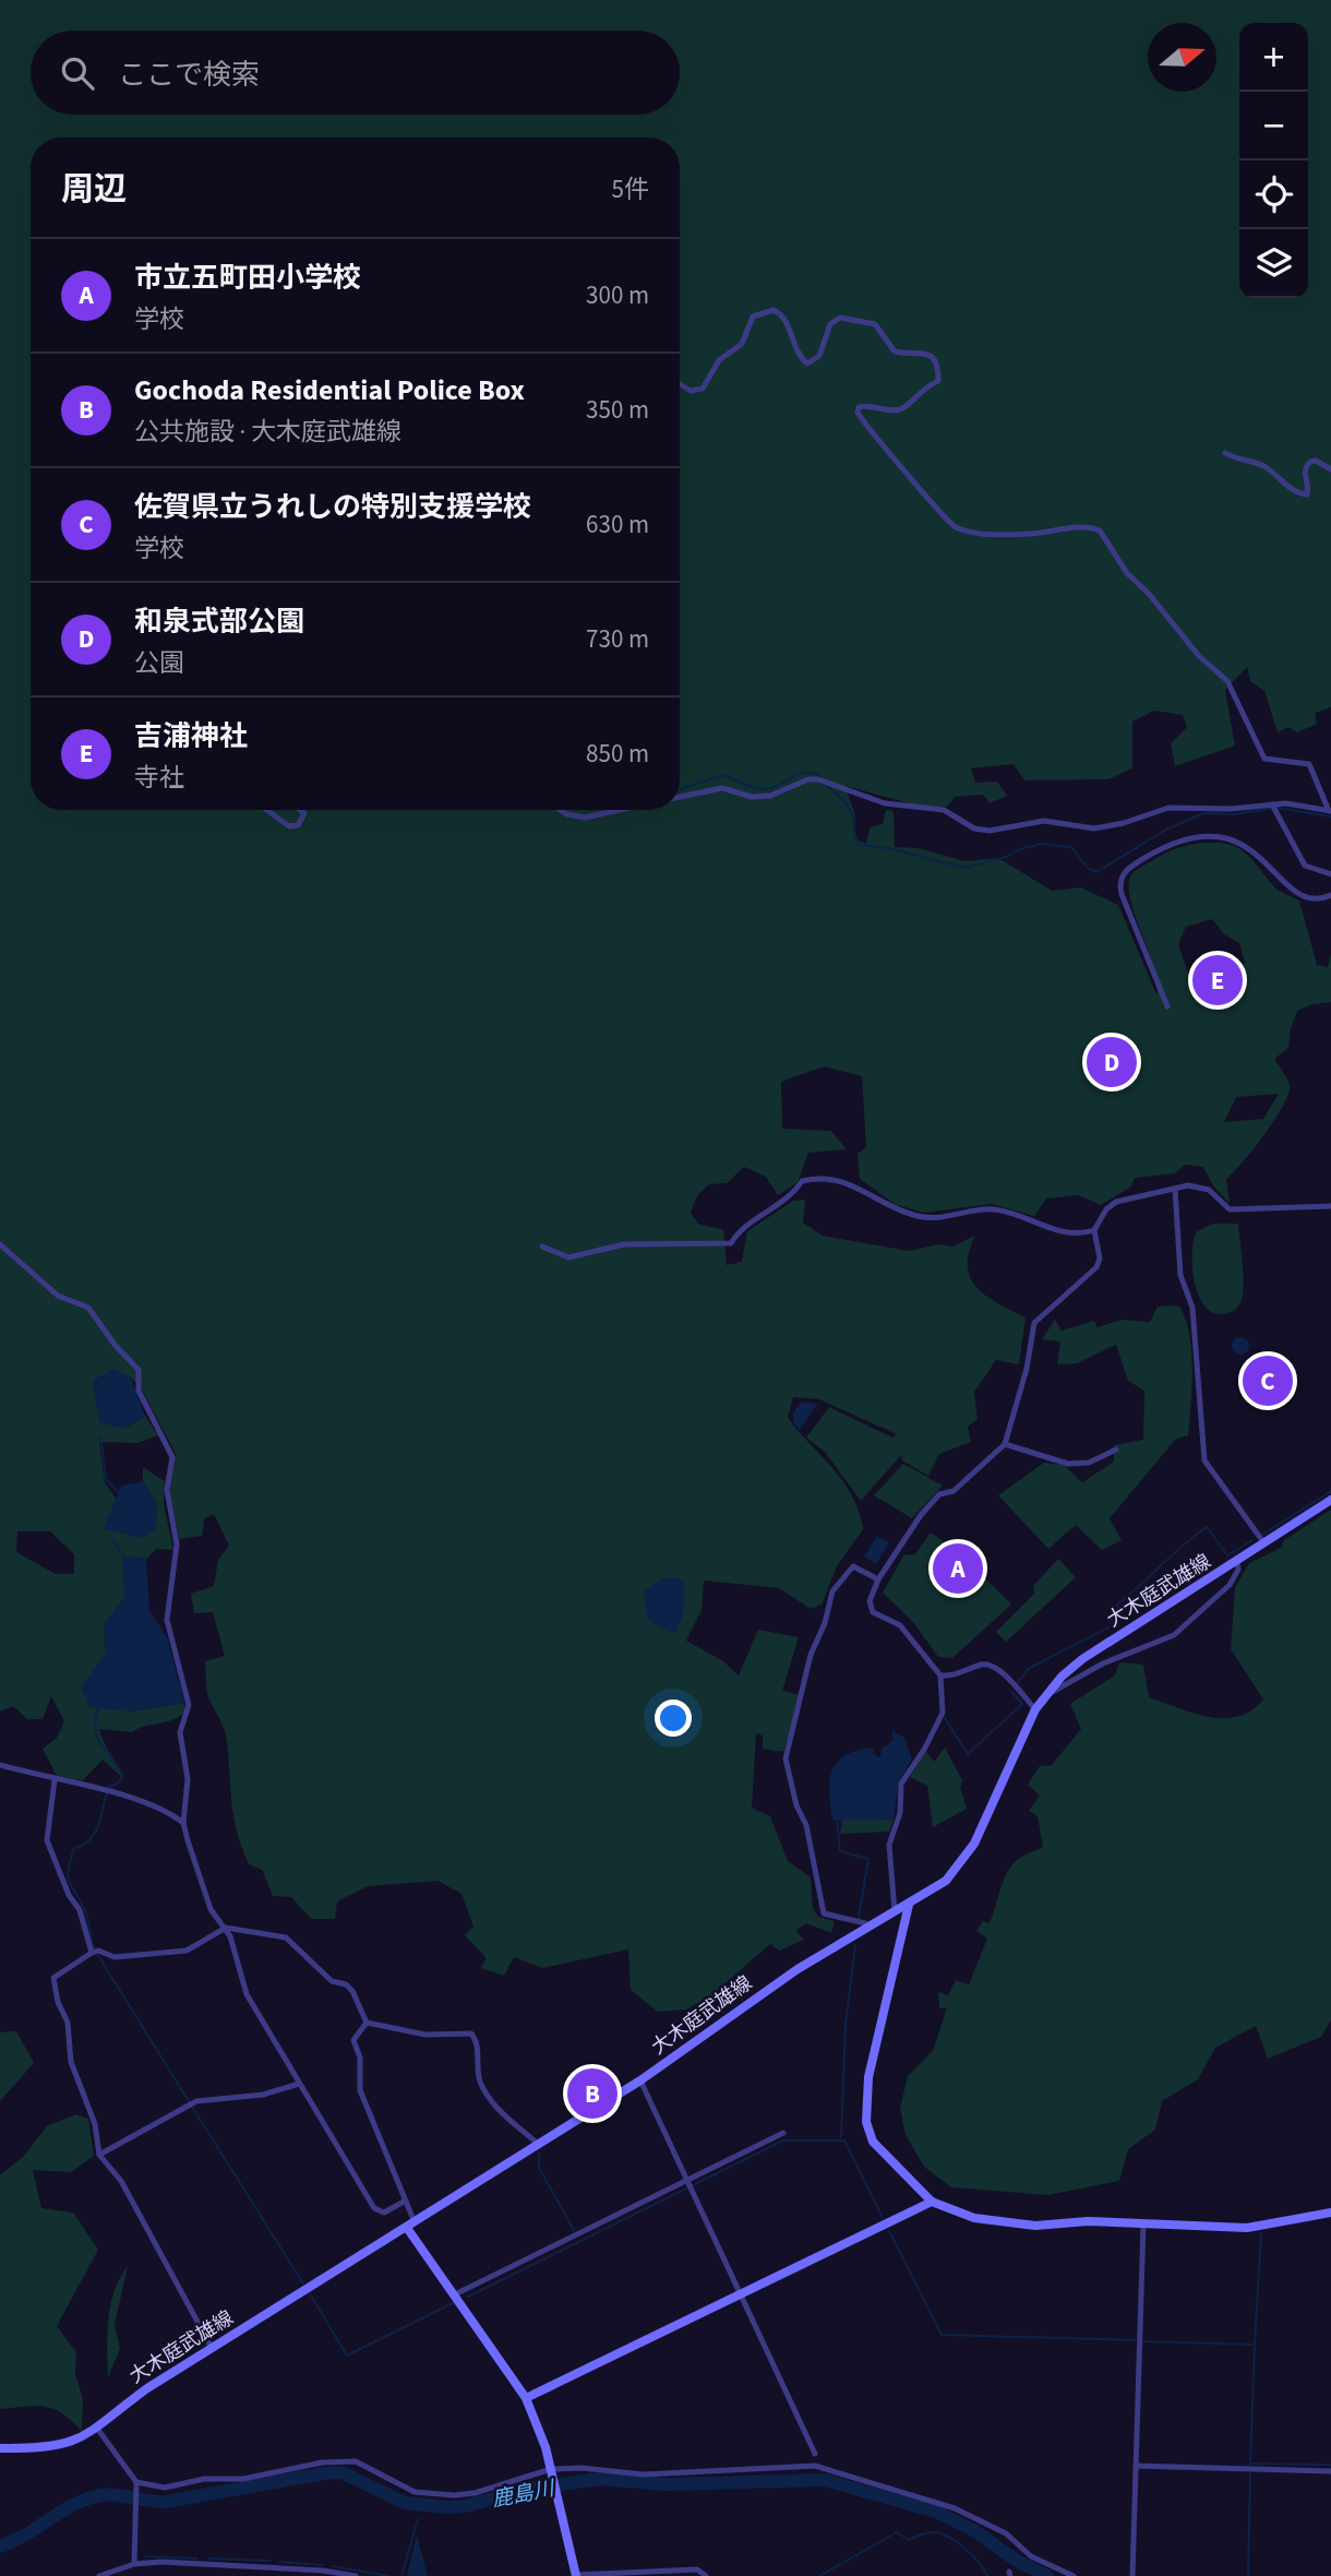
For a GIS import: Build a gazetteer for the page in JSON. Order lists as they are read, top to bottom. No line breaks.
{"streets":{"main road":["大木庭武雄線"]},"water":["鹿島川"],"north":"right","page":{"map_buttons":["+","−"],"search":"ここで検索","heading":["周辺","5件"],"list":[{"mark":"A","name":"市立五町田小学校","note":"学校","value":"300 m"},{"mark":"B","name":"Gochoda Residential Police Box","note":"公共施設 · 大木庭武雄線","value":"350 m"},{"mark":"C","name":"佐賀県立うれしの特別支援学校","note":"学校","value":"630 m"},{"mark":"D","name":"和泉式部公園","note":"公園","value":"730 m"},{"mark":"E","name":"吉浦神社","note":"寺社","value":"850 m"}],"pins":["E","D","C","A","B"]}}
